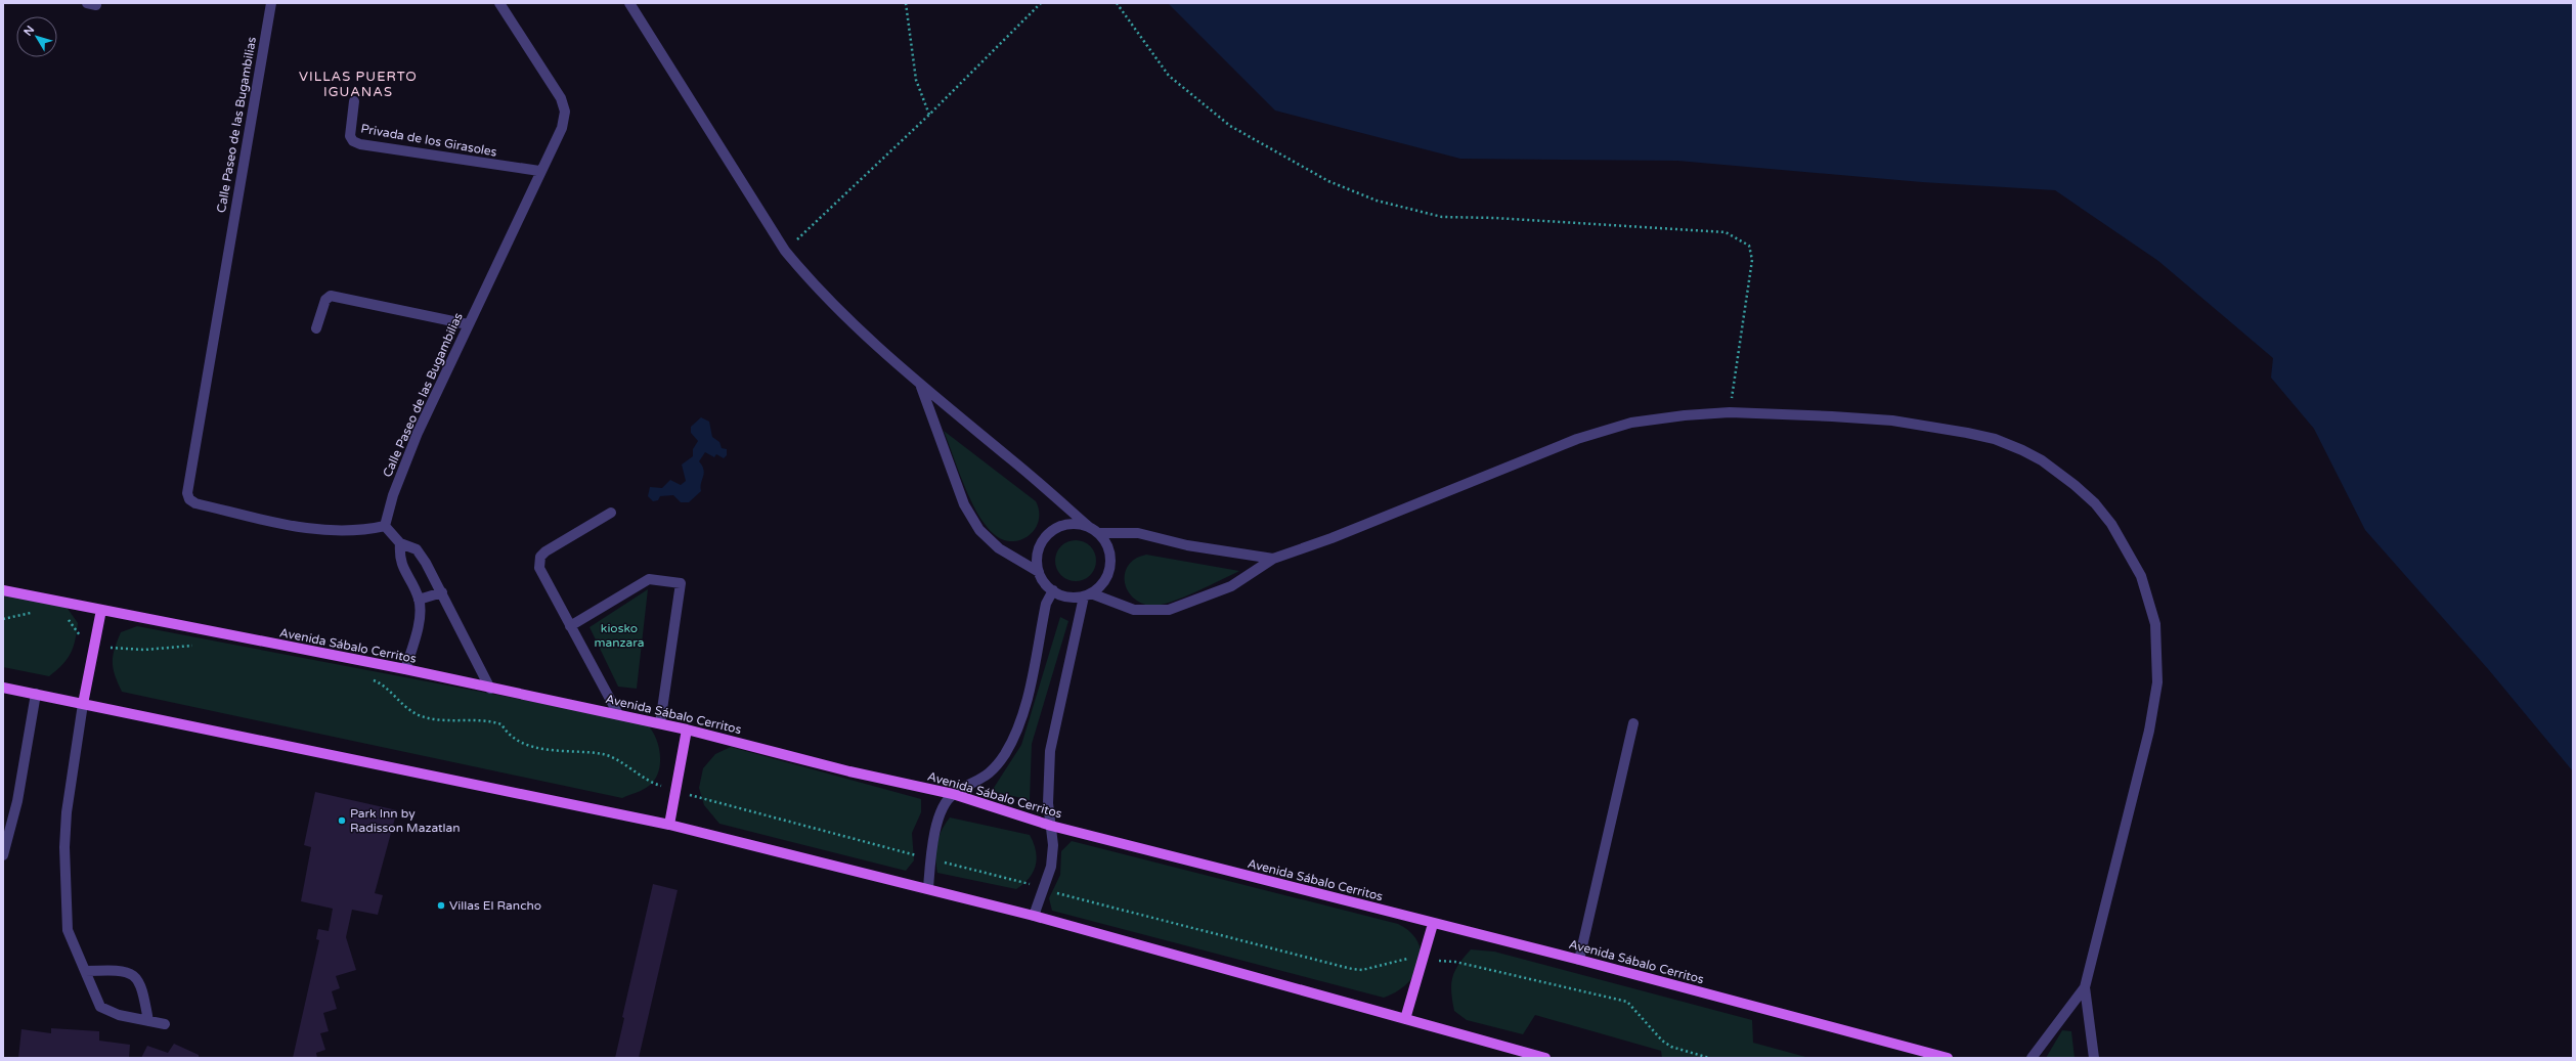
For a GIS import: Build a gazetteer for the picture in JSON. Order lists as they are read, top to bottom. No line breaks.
{"streets":{"main road":["Avenida Sábalo Cerritos"],"street":["Calle Paseo de las Bugambilias","Privada de los Girasoles"]},"crossings":[["Calle Paseo de las Bugambilias","Privada de los Girasoles"]],"districts":["VILLAS PUERTO IGUANAS"],"parks":["kiosko manzara"],"places":["Park Inn by Radisson Mazatlan","Villas El Rancho"],"north":"top left"}
